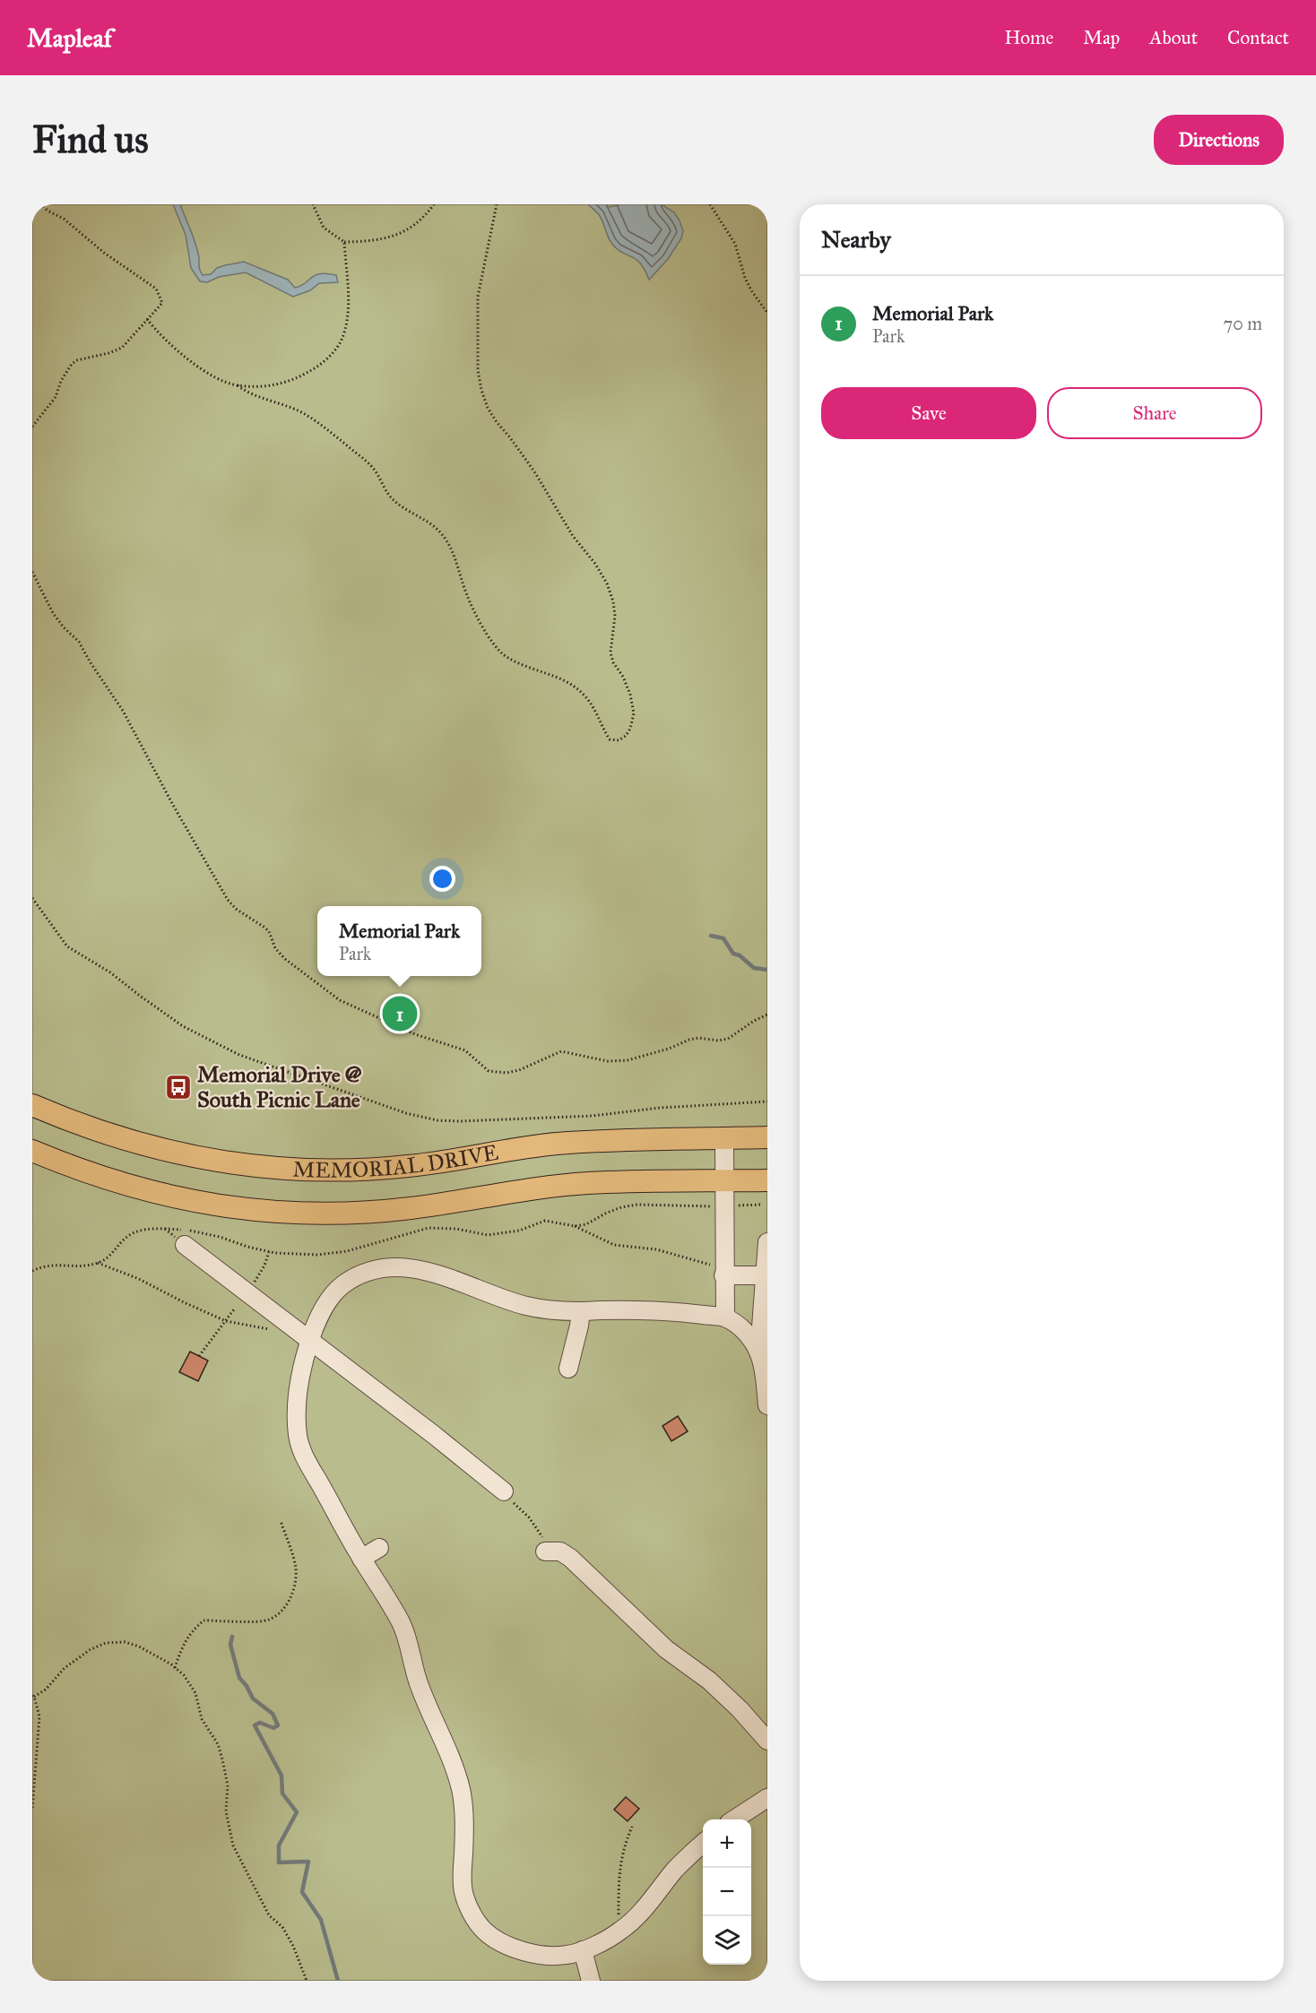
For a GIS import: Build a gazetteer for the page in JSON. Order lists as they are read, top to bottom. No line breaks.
{"streets":{"main road":["MEMORIAL DRIVE"]},"places":{"bus stop":["Memorial Drive @ South Picnic Lane"]},"page":{"header":"Mapleaf","nav":["Home","Map","About","Contact"],"buttons":["Directions",["Save","Share"]],"title":"Find us","heading":"Nearby","list":[{"mark":"1","name":"Memorial Park","note":"Park","value":"70 m"}],"popup":["Memorial Park","Park"],"pins":"1","map_buttons":["+","−"]}}
